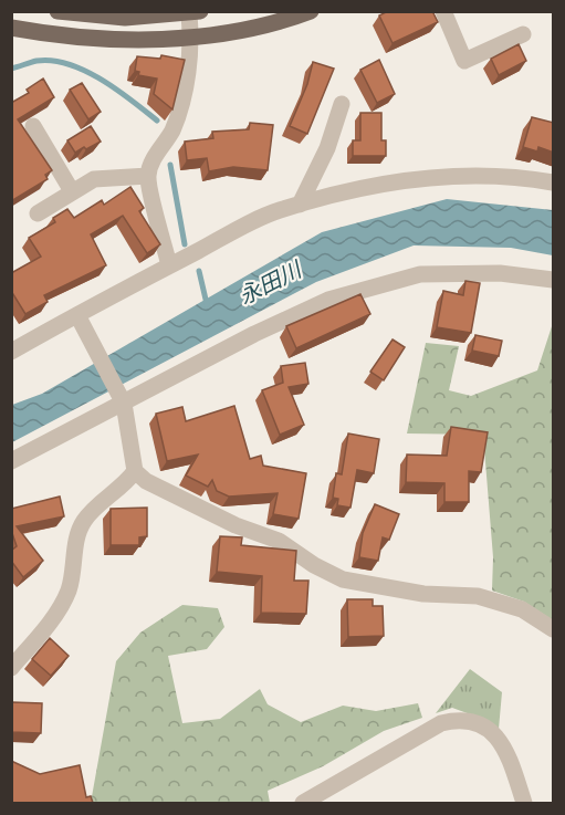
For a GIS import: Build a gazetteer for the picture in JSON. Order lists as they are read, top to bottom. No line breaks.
{"water":["永田川"]}
